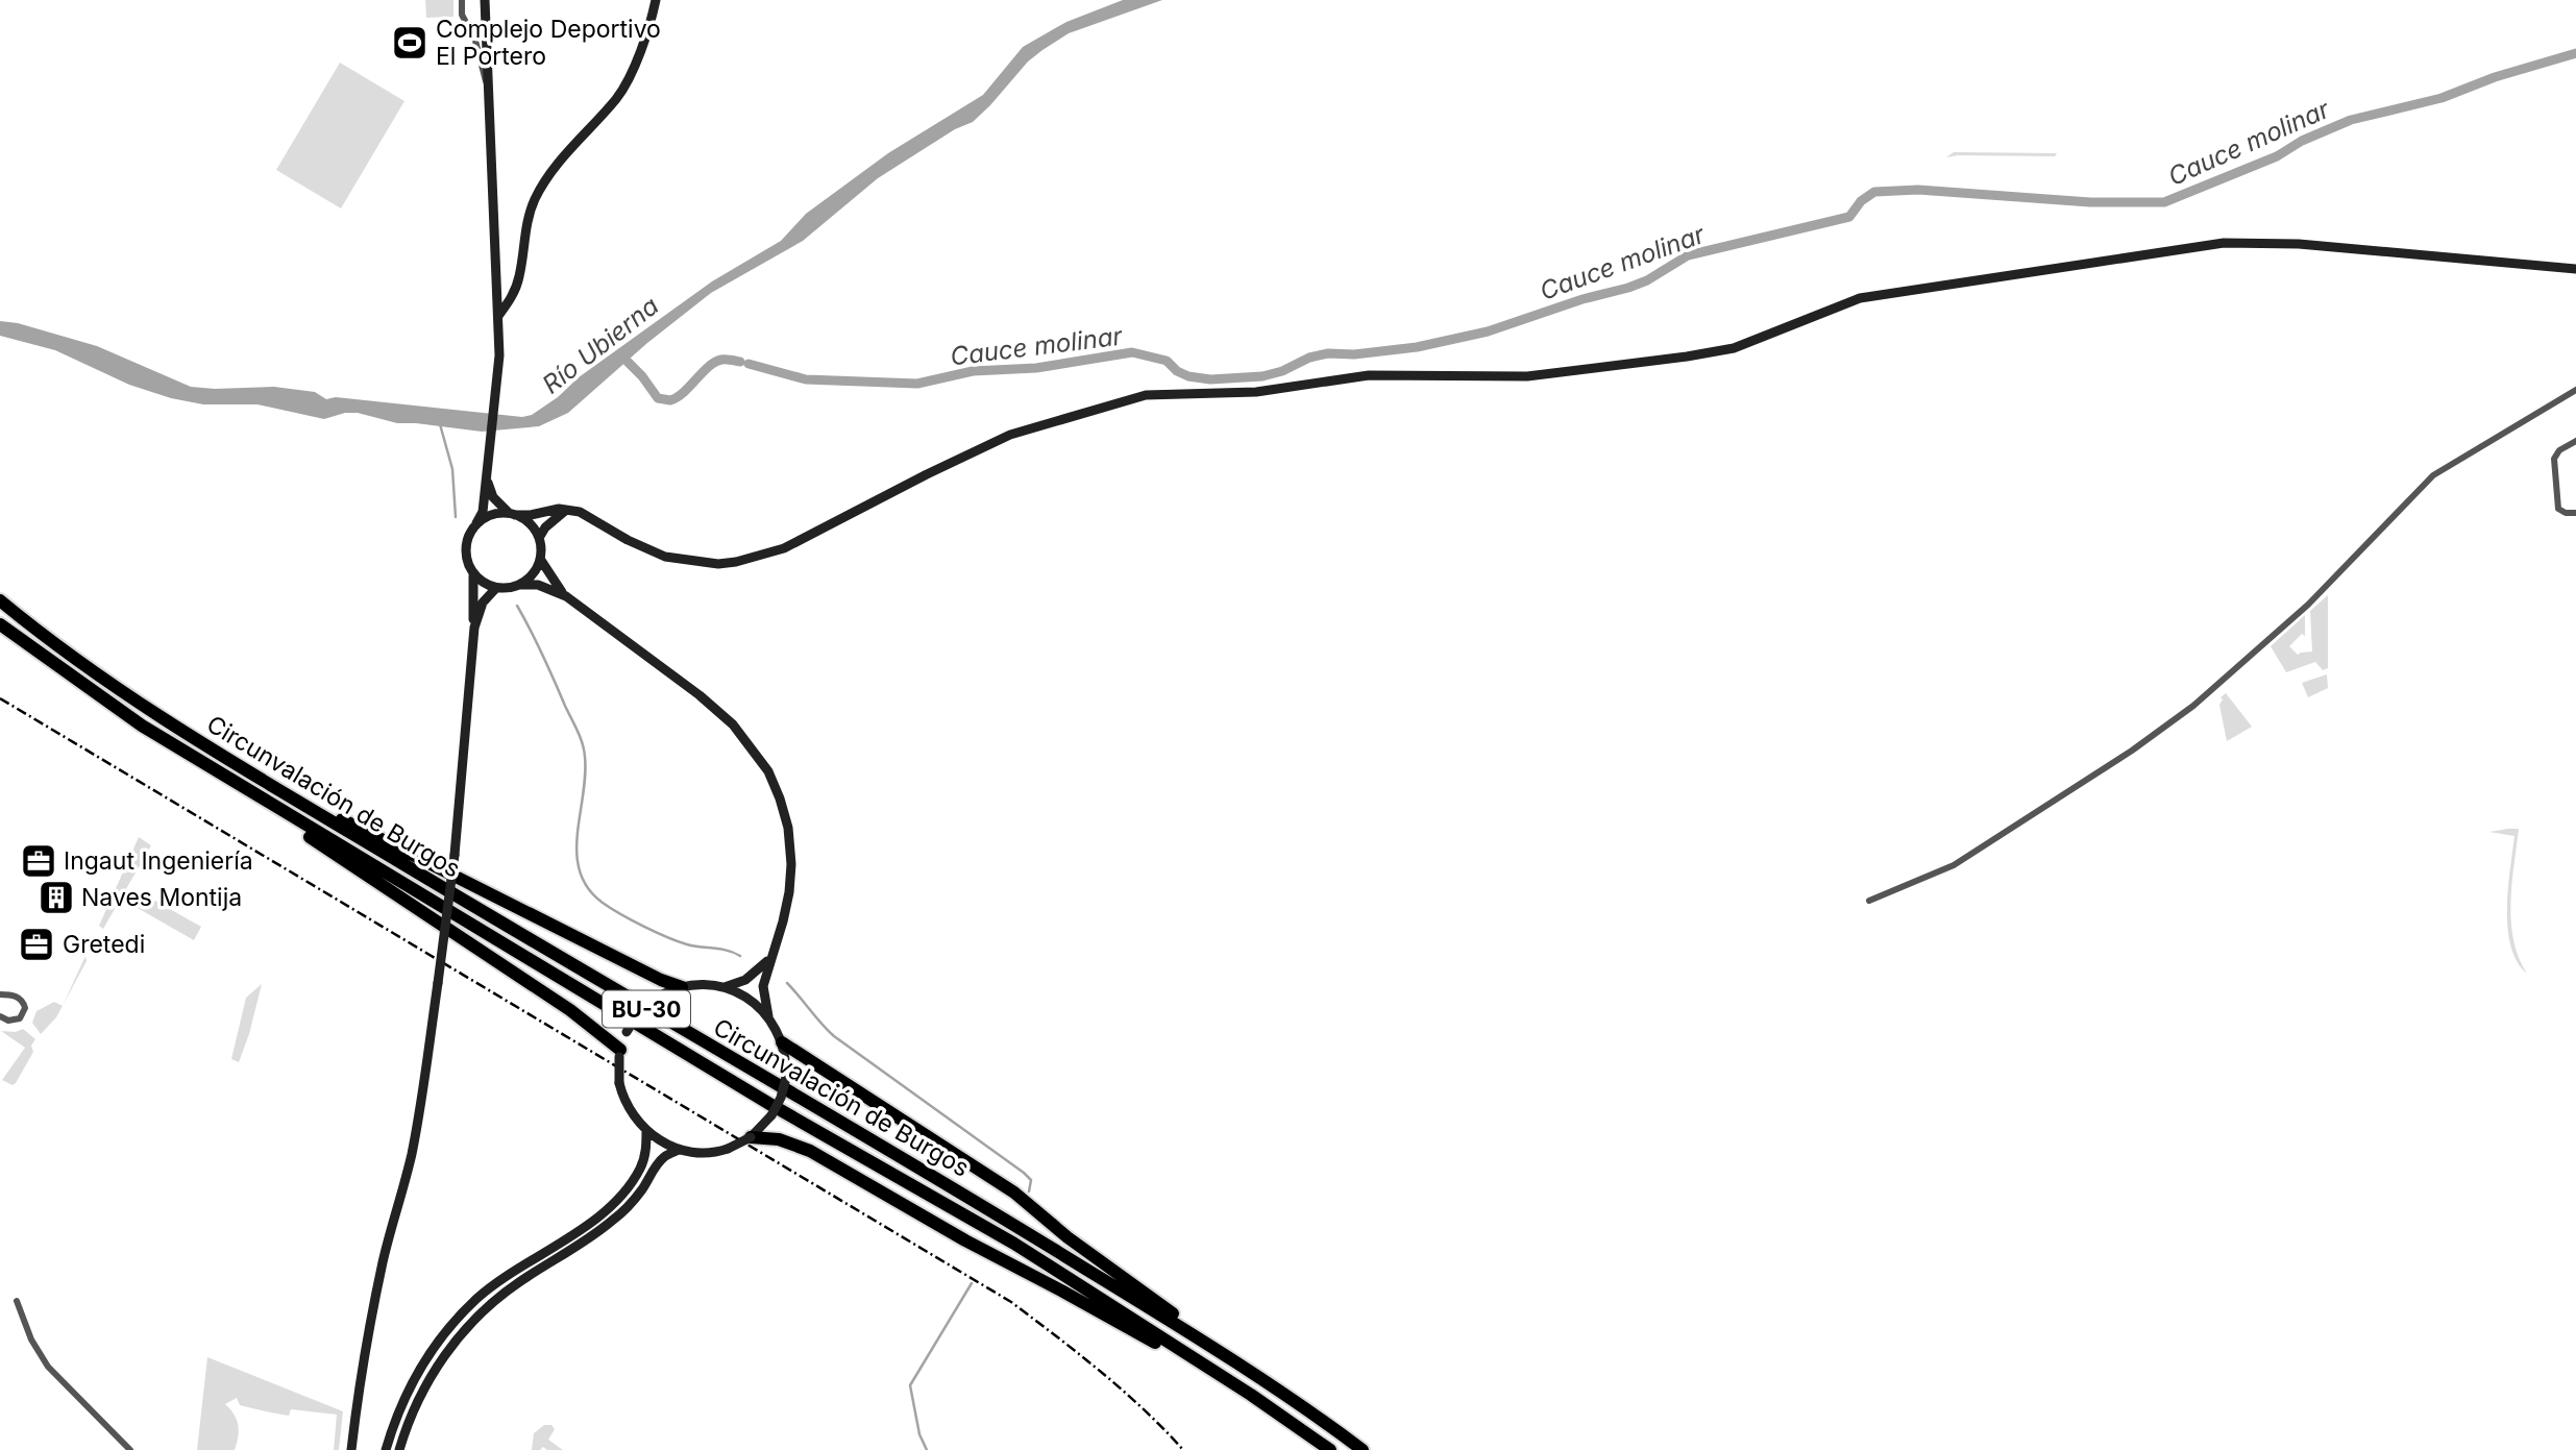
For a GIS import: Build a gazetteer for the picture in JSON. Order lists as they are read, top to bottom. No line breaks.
{"streets":{"highway":["Circunvalación de Burgos","BU-30"]},"water":["Cauce molinar","Río Ubierna"],"places":{"sports":["Complejo Deportivo El Portero"],"office":["Ingaut Ingeniería","Gretedi"],"building":["Naves Montija"]}}
